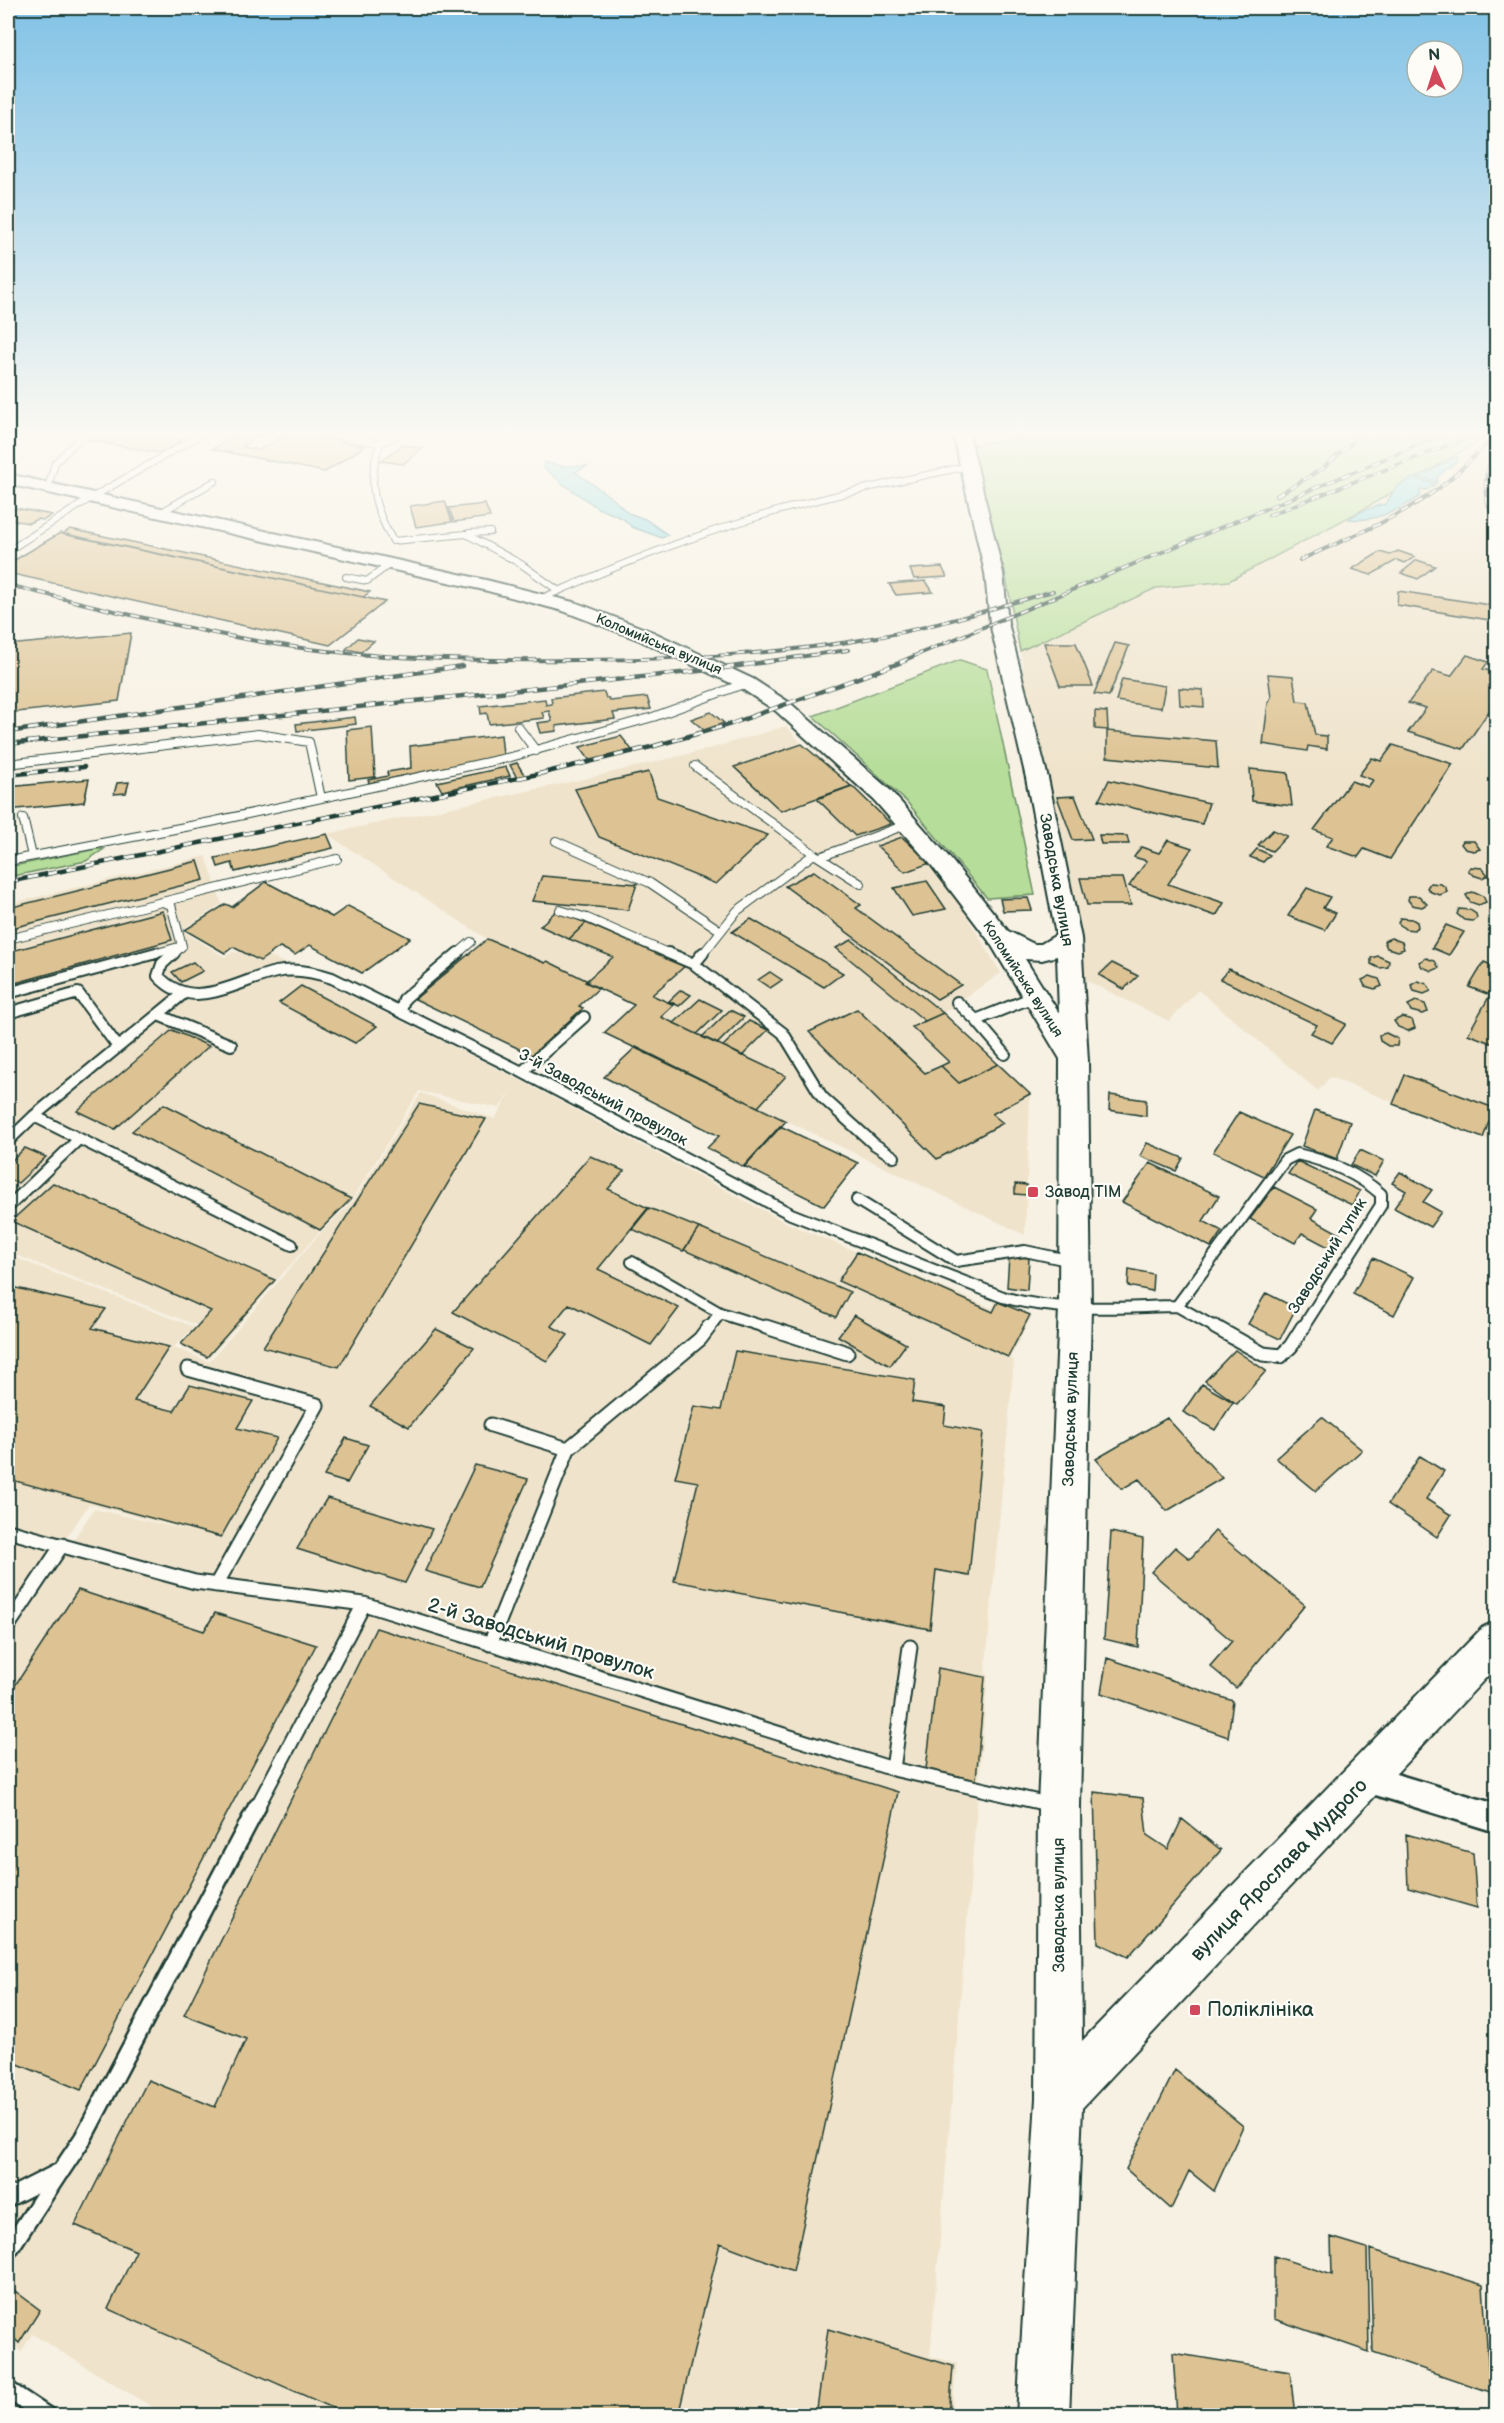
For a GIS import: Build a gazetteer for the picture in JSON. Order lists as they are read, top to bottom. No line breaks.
{"streets":{"main road":["Коломийська вулиця","Заводська вулиця","вулиця Ярослава Мудрого"],"lane":["3-й Заводський провулок","Заводський тупик","2-й Заводський провулок"]},"crossings":[["Коломийська вулиця","Заводська вулиця"],["Заводська вулиця","3-й Заводський провулок"],["Заводська вулиця","2-й Заводський провулок"],["Заводська вулиця","вулиця Ярослава Мудрого"]],"places":{"transit":["Завод ТІМ","Поліклініка"]},"north":"top"}
